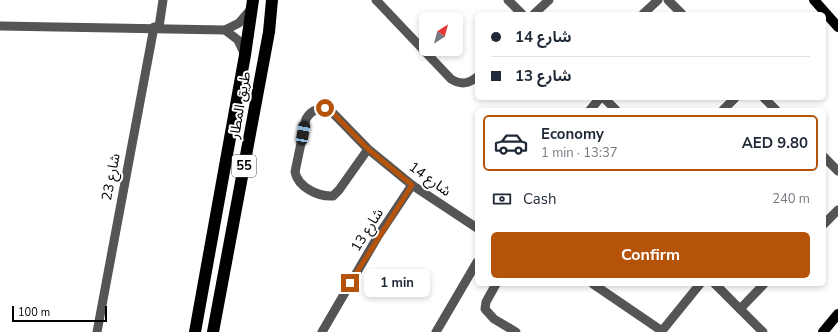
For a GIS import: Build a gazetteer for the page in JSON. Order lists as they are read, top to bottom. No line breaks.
{"streets":{"highway":["طريق المطار","55"],"street":["شارع 23","شارع 14","شارع 13"]},"crossings":[["شارع 14","شارع 13"]],"scale_bar":"100 m","north":"top right","page":{"banner":["شارع 14","شارع 13"],"list":[{"name":"Economy","note":"1 min · 13:37","value":"AED 9.80"}],"pay":["Cash","240 m"],"buttons":"Confirm","bubble":"1 min","scale":"100 m"}}
